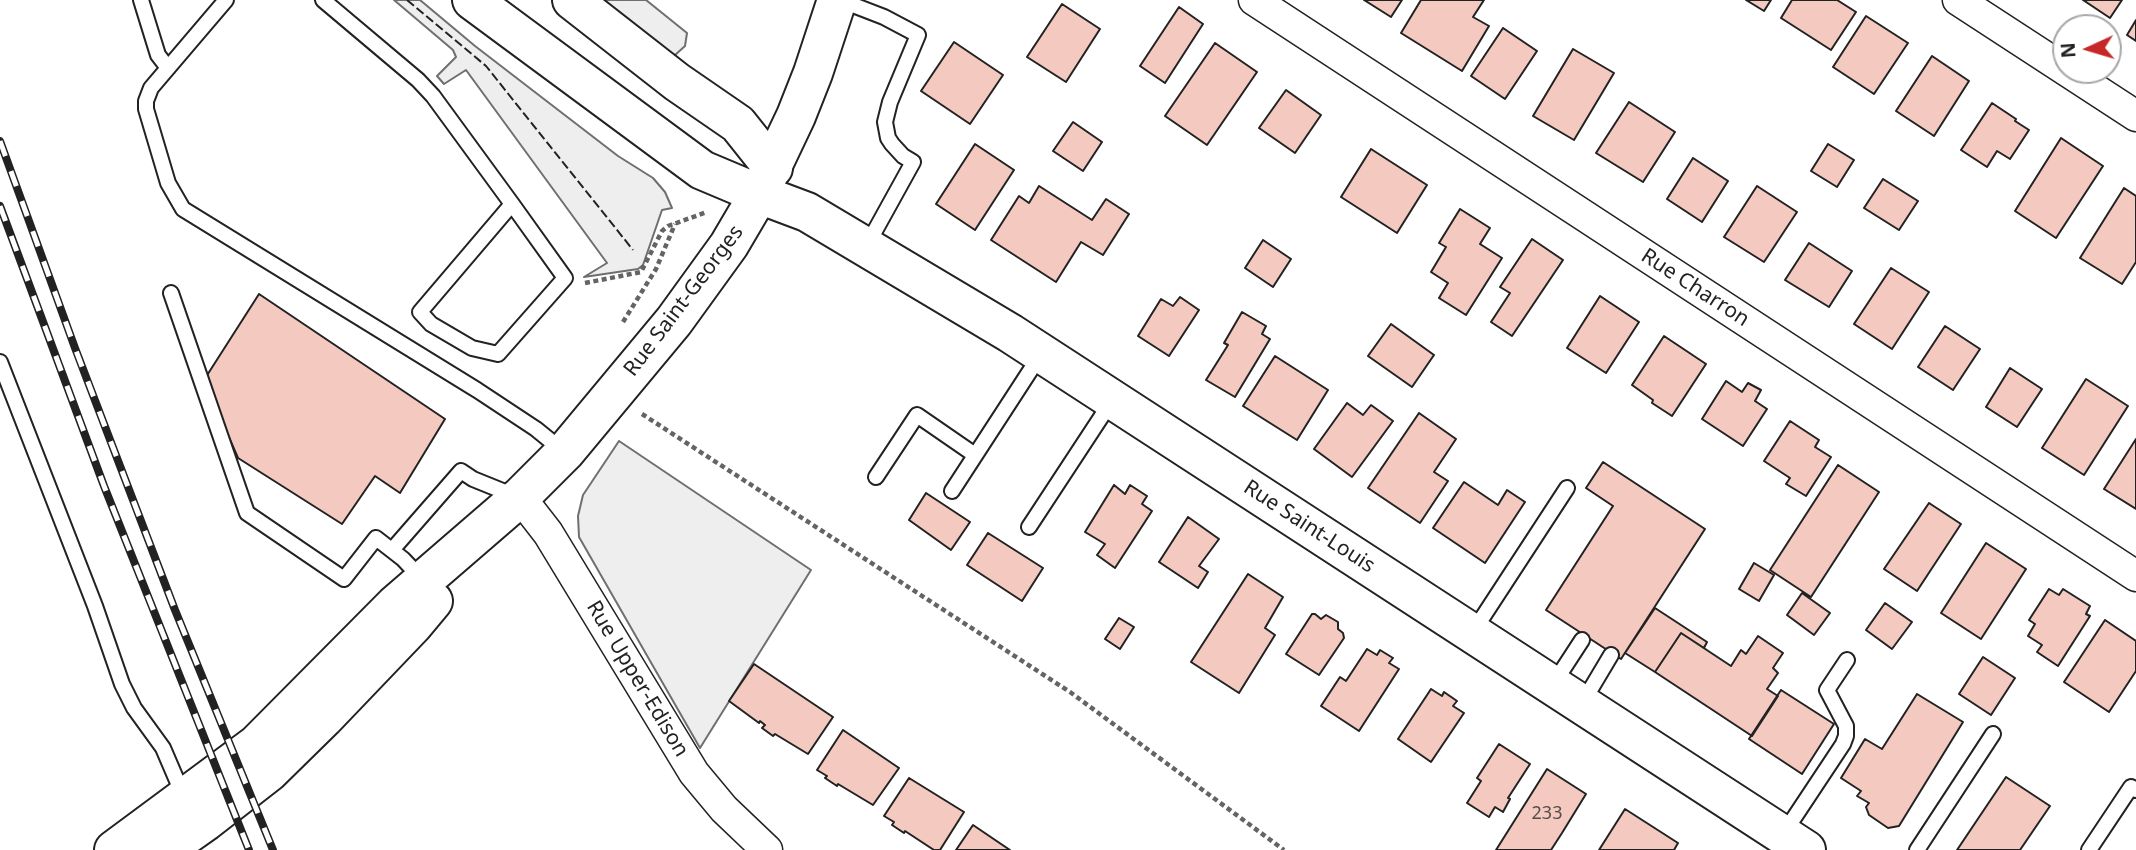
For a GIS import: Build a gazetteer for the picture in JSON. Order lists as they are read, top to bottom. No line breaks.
{"streets":{"main road":["Rue Saint-Georges","Rue Saint-Louis"],"street":["Rue Charron","Rue Upper-Edison"]},"crossings":[["Rue Saint-Georges","Rue Saint-Louis"],["Rue Saint-Georges","Rue Upper-Edison"]],"house_numbers":["233"],"north":"left"}
